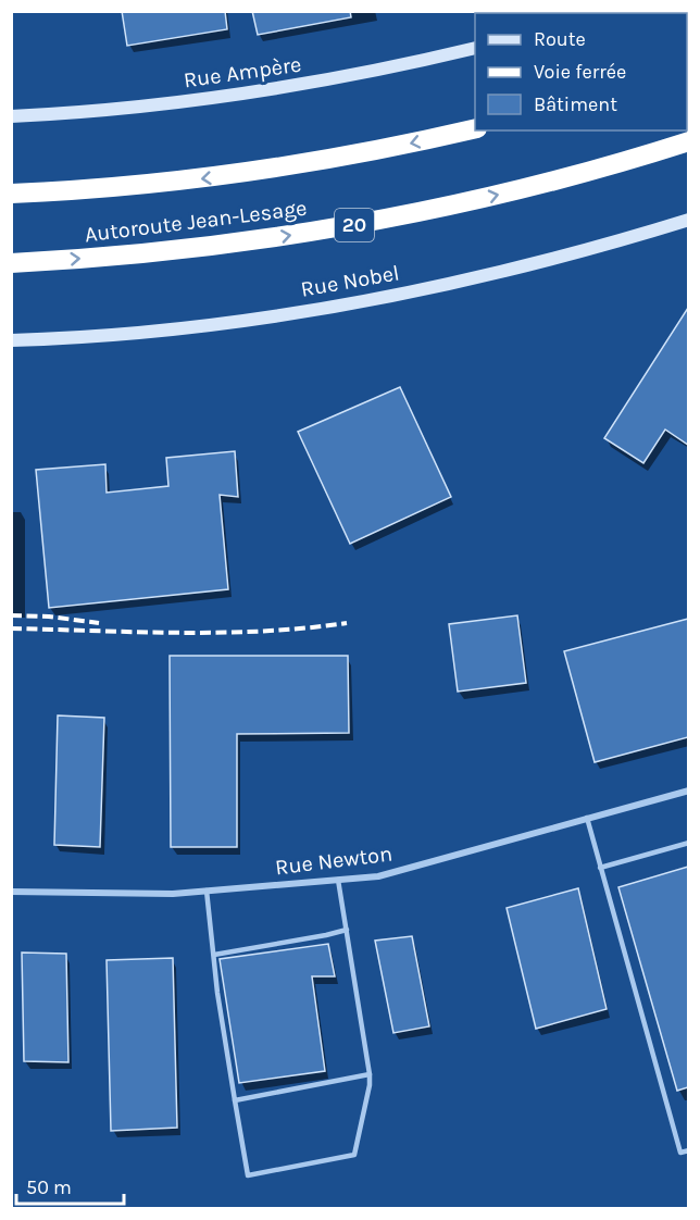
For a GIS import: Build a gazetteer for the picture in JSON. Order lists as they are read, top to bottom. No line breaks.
{"streets":{"highway":["Autoroute Jean-Lesage","20"],"street":["Rue Ampère","Rue Nobel","Rue Newton"]},"legend":["Route","Voie ferrée","Bâtiment"],"scale_bar":"50 m"}
